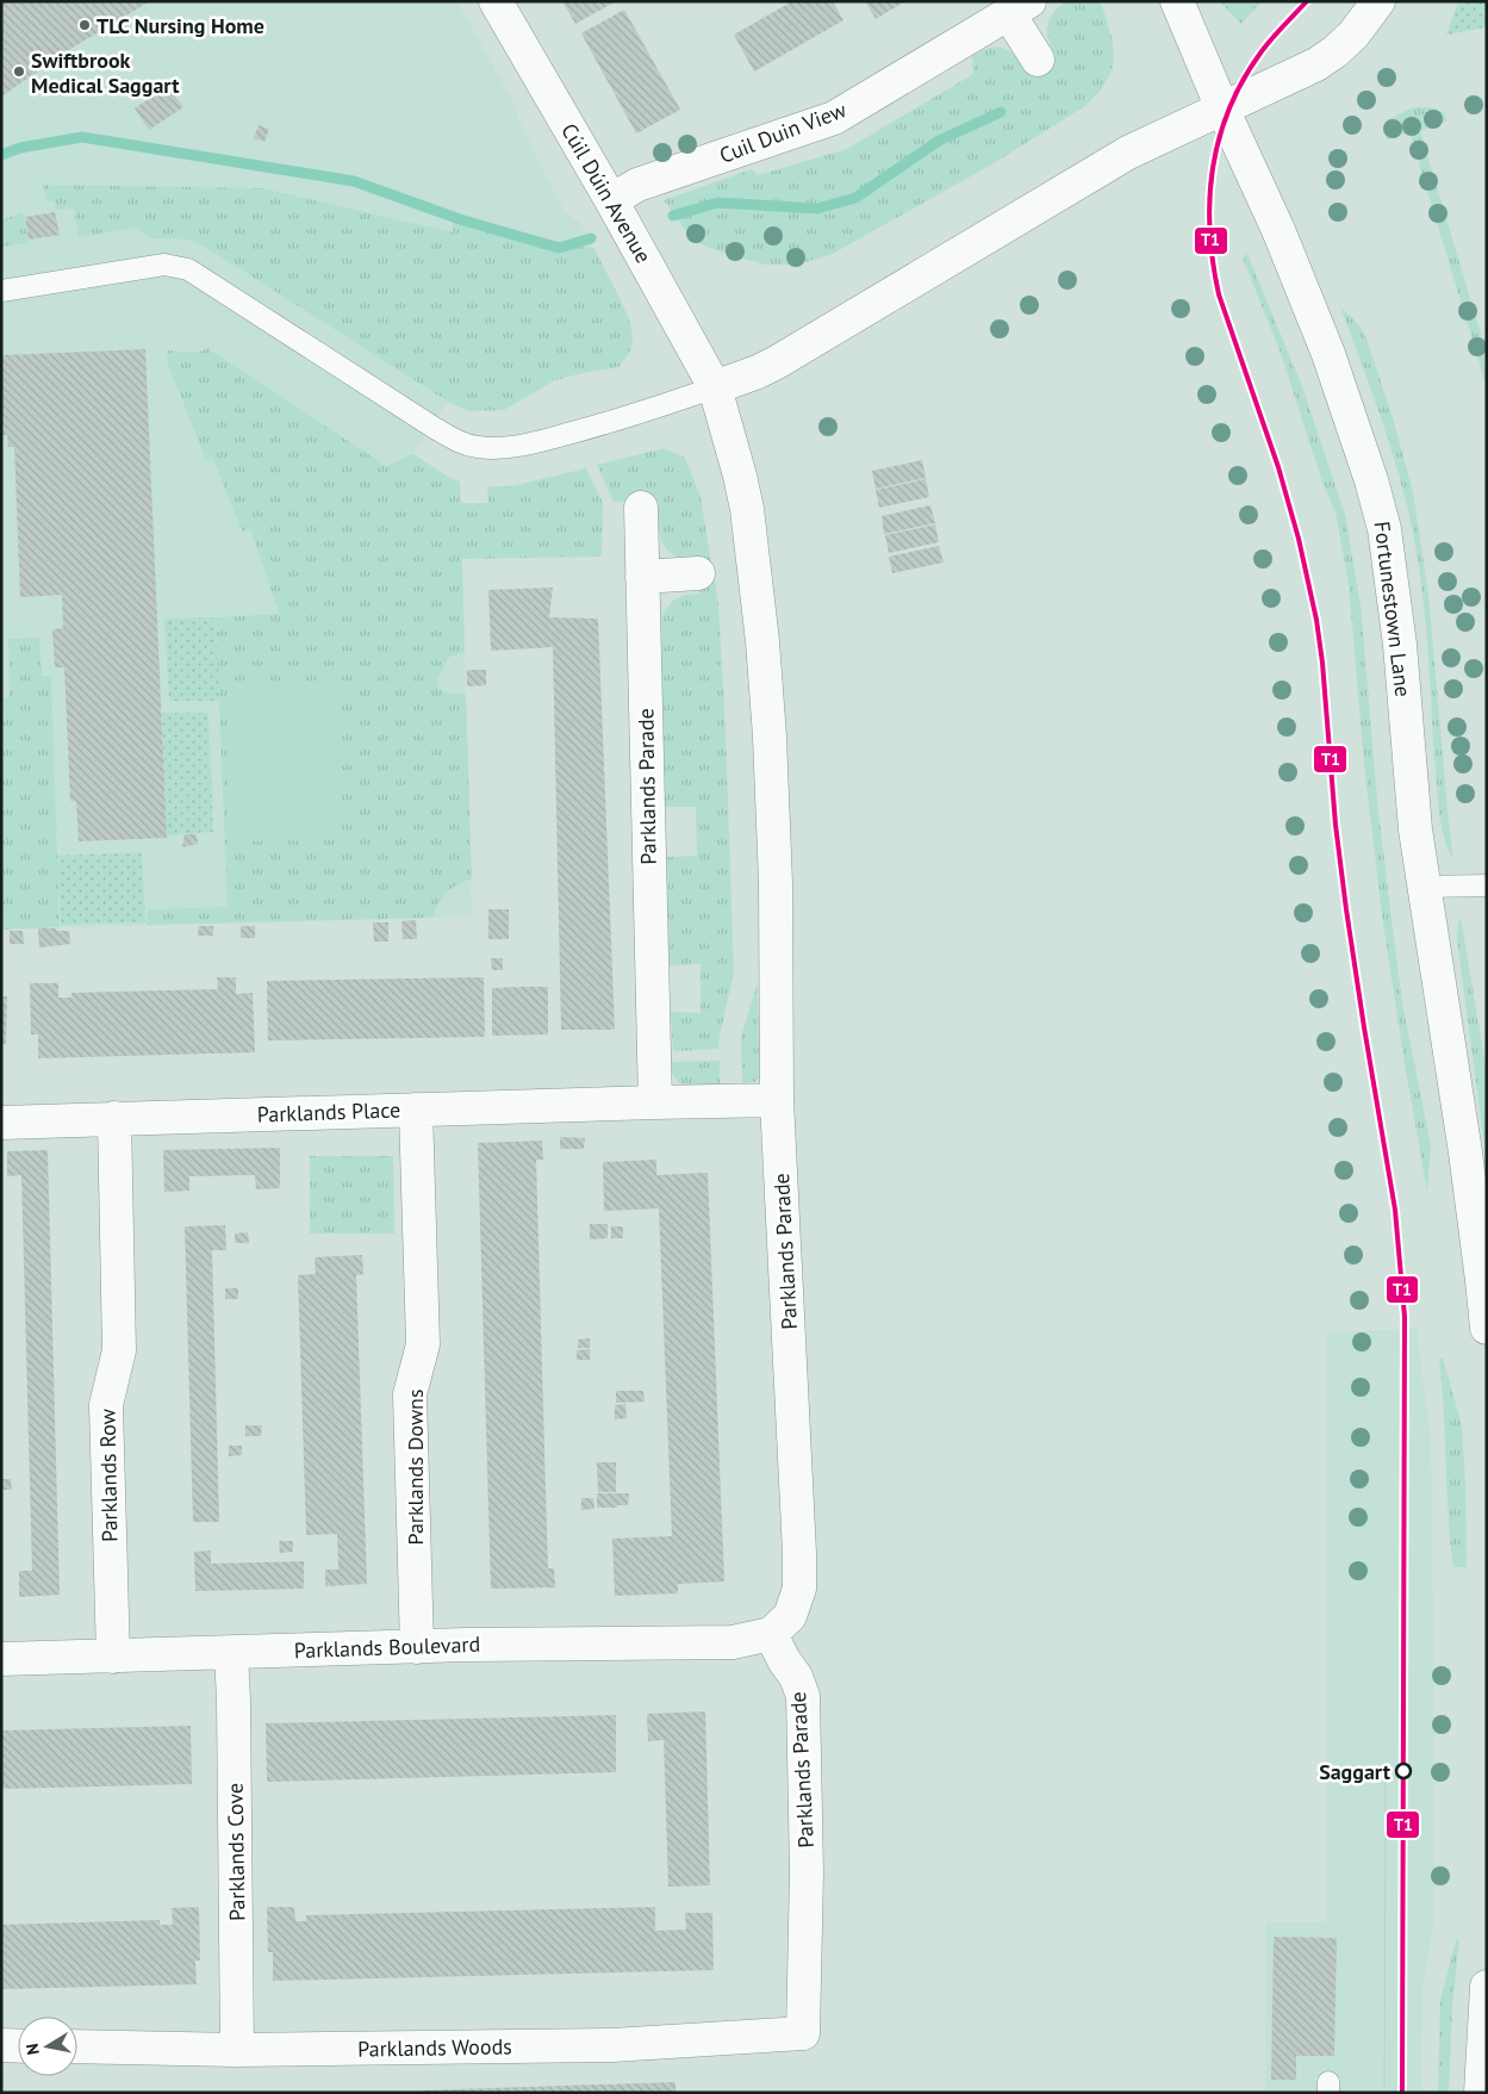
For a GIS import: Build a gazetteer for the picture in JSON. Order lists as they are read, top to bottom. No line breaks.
{"streets":{"street":["Cuil Duin View","Cúil Dúin Avenue","Fortunestown Lane","Parklands Parade","Parklands Place","Parklands Downs","Parklands Row","Parklands Boulevard","Parklands Cove","Parklands Woods"]},"crossings":[["Cuil Duin View","Cúil Dúin Avenue"],["Cúil Dúin Avenue","Parklands Parade"],["Parklands Parade","Parklands Place"],["Parklands Parade","Parklands Boulevard"],["Parklands Parade","Parklands Woods"],["Parklands Place","Parklands Downs"],["Parklands Place","Parklands Row"],["Parklands Downs","Parklands Boulevard"],["Parklands Row","Parklands Boulevard"],["Parklands Boulevard","Parklands Cove"],["Parklands Cove","Parklands Woods"]],"places":["TLC Nursing Home","Swiftbrook Medical Saggart","Saggart"],"lines":["transit line T1"],"north":"left"}
